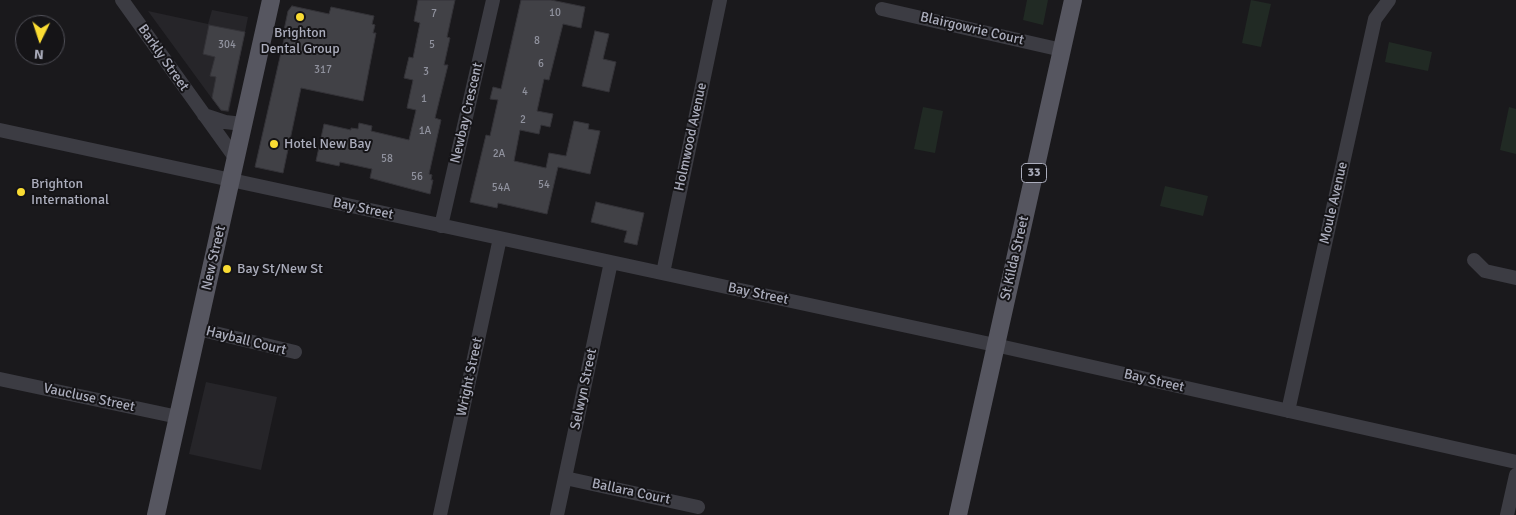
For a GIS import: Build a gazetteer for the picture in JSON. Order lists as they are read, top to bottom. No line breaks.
{"streets":{"main road":["33","New Street","St Kilda Street"],"street":["Blairgowrie Court","Barkly Street","Newbay Crescent","Holmwood Avenue","Moule Avenue","Bay Street","Hayball Court","Wright Street","Selwyn Street","Vaucluse Street","Ballara Court"]},"crossings":[["Blairgowrie Court","St Kilda Street"],["Barkly Street","New Street"],["Newbay Crescent","Bay Street"],["Holmwood Avenue","Bay Street"],["Moule Avenue","Bay Street"],["Bay Street","New Street"],["Bay Street","St Kilda Street"],["Bay Street","Wright Street"],["Bay Street","Selwyn Street"],["New Street","Hayball Court"],["New Street","Vaucluse Street"],["Selwyn Street","Ballara Court"]],"places":["Brighton Dental Group","Hotel New Bay","Brighton International","Bay St/New St"],"house_numbers":["10","7","8","304","5","6","317","3","4","1","2","1A","2A","58","56","54","54A"],"north":"bottom"}
